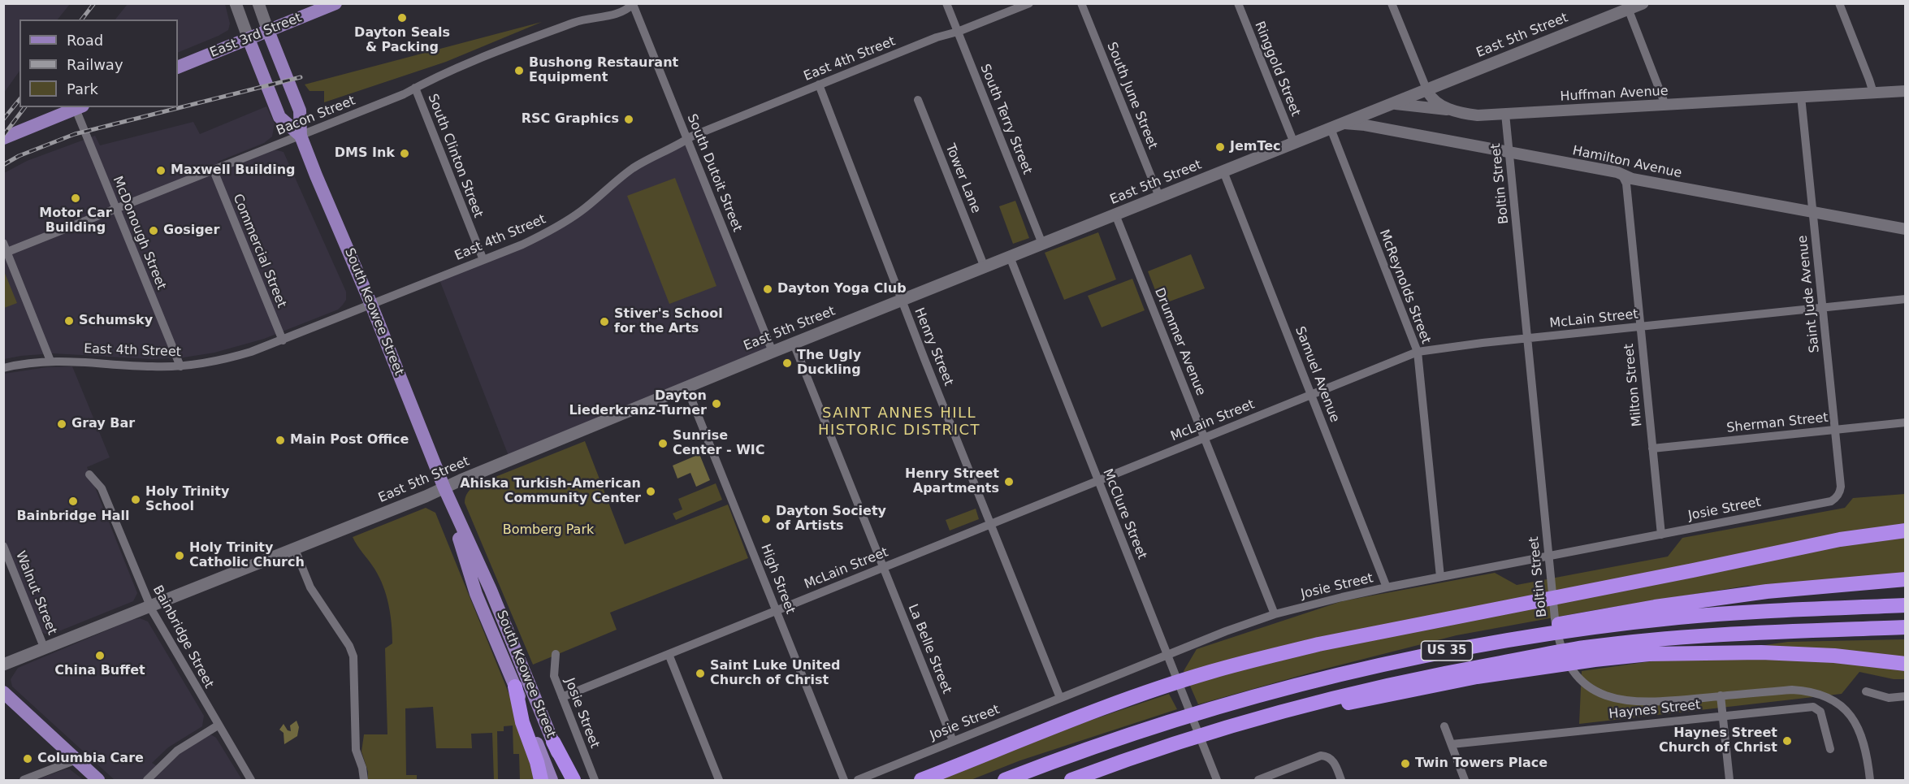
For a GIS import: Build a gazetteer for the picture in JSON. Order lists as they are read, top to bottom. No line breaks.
{"streets":{"highway":["US 35"],"main road":["East 3rd Street","East 5th Street","South Keowee Street"],"street":["East 4th Street","Ringgold Street","Huffman Avenue","South June Street","Bacon Street","South Terry Street","South Clinton Street","Hamilton Avenue","South Dutoit Street","Tower Lane","Boltin Street","McDonough Street","Commercial Street","McReynolds Street","Saint Jude Avenue","McLain Street","Drummer Avenue","Henry Street","Samuel Avenue","Milton Street","Sherman Street","Josie Street","McClure Street","High Street","Walnut Street","Bainbridge Street","La Belle Street","Haynes Street"]},"crossings":[["East 3rd Street","South Keowee Street"],["East 5th Street","Ringgold Street"],["East 5th Street","Huffman Avenue"],["East 5th Street","South June Street"],["East 5th Street","South Terry Street"],["East 5th Street","Hamilton Avenue"],["East 5th Street","South Dutoit Street"],["East 5th Street","Tower Lane"],["East 5th Street","McReynolds Street"],["East 5th Street","South Keowee Street"],["East 5th Street","Drummer Avenue"],["East 5th Street","Henry Street"],["East 5th Street","Samuel Avenue"],["East 5th Street","McClure Street"],["East 5th Street","High Street"],["East 5th Street","Walnut Street"],["East 5th Street","Bainbridge Street"],["East 5th Street","La Belle Street"],["East 4th Street","South Terry Street"],["East 4th Street","South Clinton Street"],["East 4th Street","South Dutoit Street"],["East 4th Street","McDonough Street"],["East 4th Street","Commercial Street"],["East 4th Street","South Keowee Street"],["East 4th Street","Henry Street"],["Huffman Avenue","Boltin Street"],["Huffman Avenue","Saint Jude Avenue"],["Bacon Street","South Clinton Street"],["Bacon Street","South Dutoit Street"],["Bacon Street","McDonough Street"],["Bacon Street","Commercial Street"],["Bacon Street","South Keowee Street"],["Hamilton Avenue","Boltin Street"],["Hamilton Avenue","Saint Jude Avenue"],["Hamilton Avenue","Milton Street"],["Boltin Street","McLain Street"],["Boltin Street","Josie Street"],["McReynolds Street","McLain Street"],["McReynolds Street","Josie Street"],["Saint Jude Avenue","McLain Street"],["Saint Jude Avenue","Sherman Street"],["Saint Jude Avenue","Josie Street"],["McLain Street","Drummer Avenue"],["McLain Street","Henry Street"],["McLain Street","Samuel Avenue"],["McLain Street","Milton Street"],["McLain Street","Josie Street"],["McLain Street","McClure Street"],["McLain Street","High Street"],["McLain Street","La Belle Street"],["Drummer Avenue","Josie Street"],["Henry Street","Josie Street"],["Samuel Avenue","Josie Street"],["Milton Street","Sherman Street"],["Milton Street","Josie Street"],["Josie Street","McClure Street"],["Josie Street","La Belle Street"]],"districts":["SAINT ANNES HILL HISTORIC DISTRICT"],"parks":["Bomberg Park"],"places":["Dayton Seals & Packing","Bushong Restaurant Equipment","RSC Graphics","JemTec","DMS Ink","Maxwell Building","Motor Car Building","Gosiger","Dayton Yoga Club","Schumsky","Stiver's School for the Arts","The Ugly Duckling","Dayton Liederkranz-Turner","Gray Bar","Main Post Office","Sunrise Center - WIC","Henry Street Apartments","Ahiska Turkish-American Community Center","Holy Trinity School","Bainbridge Hall","Dayton Society of Artists","Holy Trinity Catholic Church","China Buffet","Saint Luke United Church of Christ","Haynes Street Church of Christ","Columbia Care","Twin Towers Place"],"legend":["Road","Railway","Park"]}
